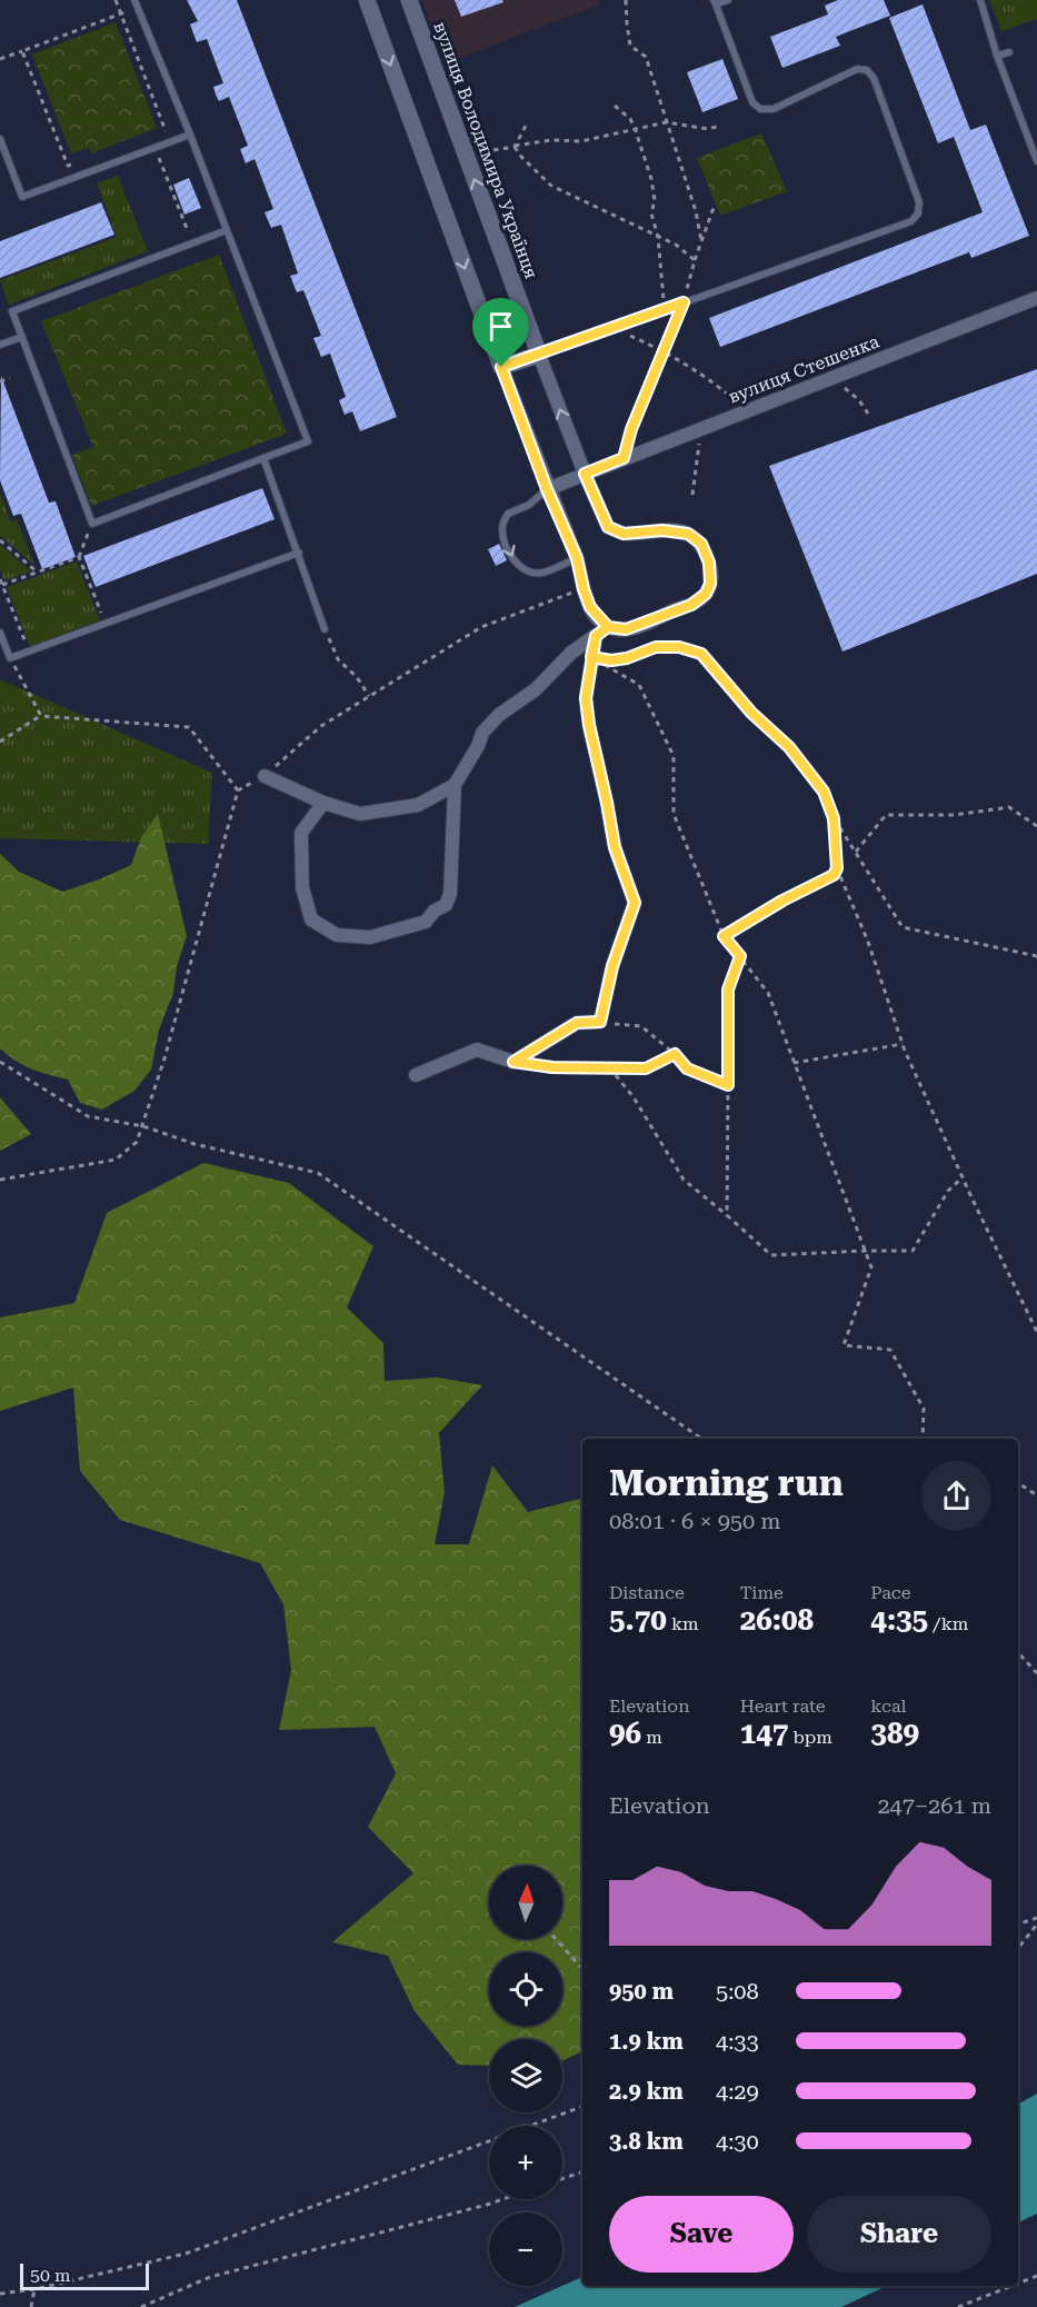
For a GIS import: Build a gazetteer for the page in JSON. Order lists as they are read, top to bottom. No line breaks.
{"streets":{"street":["вулиця Володимира Українця","вулиця Стешенка"]},"crossings":[["вулиця Володимира Українця","вулиця Стешенка"]],"scale_bar":"50 m","north":"top","page":{"heading":["Morning run","08:01 · 6 × 950 m"],"stats":[["Distance","5.70 km"],["Time","26:08"],["Pace","4:35 /km"],["Elevation","96 m"],["Heart rate","147 bpm"],["kcal","389"]],"chart":["Elevation","247–261 m"],"map_buttons":["+","−"],"list":[{"name":"950 m","note":"5:08"},{"name":"1.9 km","note":"4:33"},{"name":"2.9 km","note":"4:29"},{"name":"3.8 km","note":"4:30"}],"buttons":["Save","Share"],"scale":"50 m"}}
